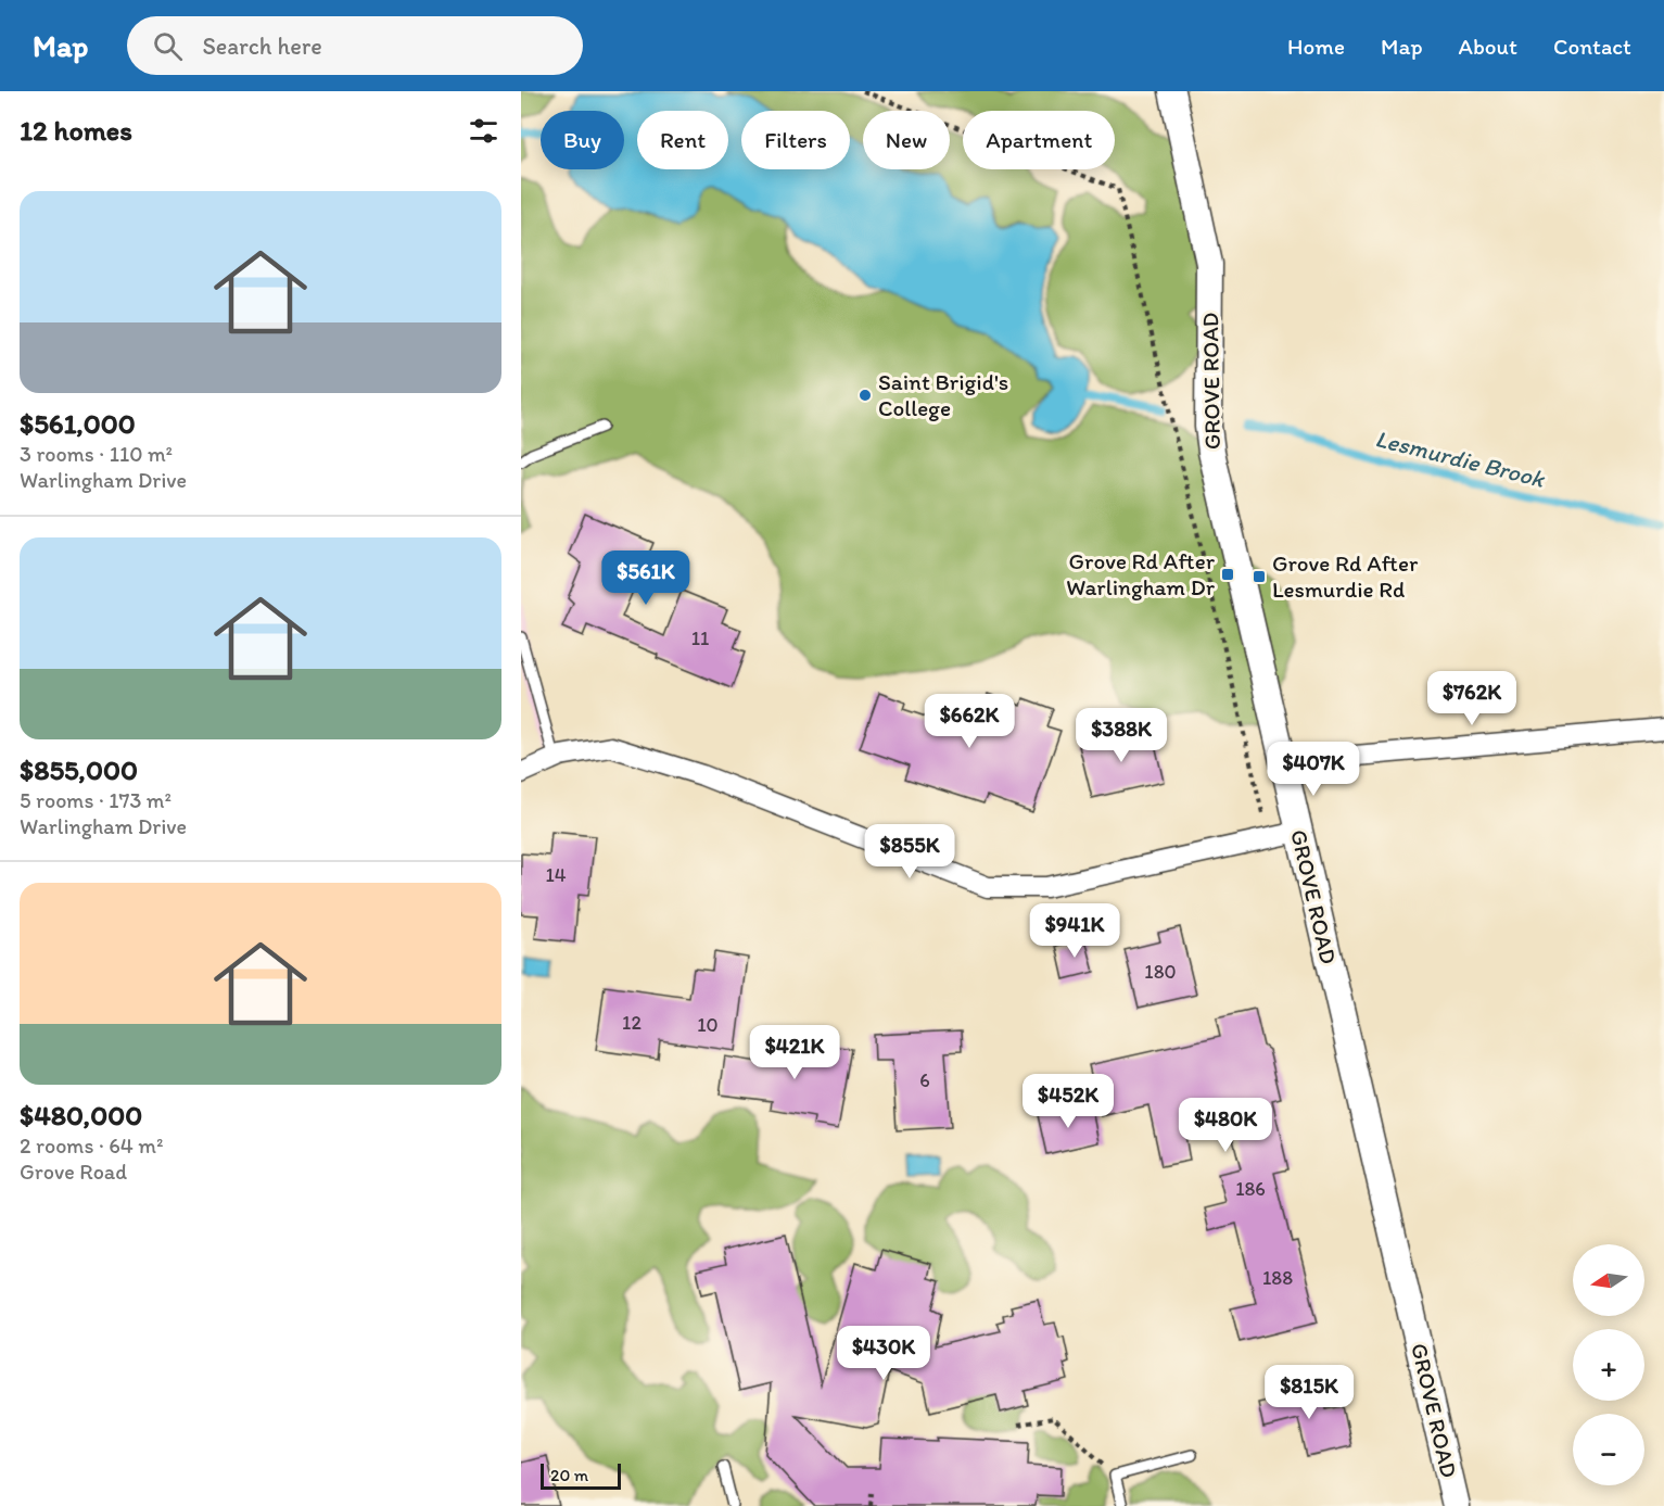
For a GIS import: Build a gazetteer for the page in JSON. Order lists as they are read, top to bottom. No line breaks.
{"streets":{"street":["GROVE ROAD"]},"water":["Lesmurdie Brook"],"places":{"other":["Saint Brigid's College"],"transit":["Grove Rd After Warlingham Dr","Grove Rd After Lesmurdie Rd"]},"house_numbers":["11","14","180","12","10","6","186","188"],"scale_bar":"20 m","north":"left","page":{"header":"Map","search":"Search here","nav":["Home","Map","About","Contact"],"heading":"12 homes","chip":["Buy","Rent","Filters","New","Apartment"],"list":[{"name":"$561,000","note":"3 rooms · 110 m² · Warlingham Drive"},{"name":"$855,000","note":"5 rooms · 173 m² · Warlingham Drive"},{"name":"$480,000","note":"2 rooms · 64 m² · Grove Road"}],"price":["$561K","$762K","$662K","$388K","$407K","$855K","$941K","$421K","$452K","$480K","$430K","$815K"],"map_buttons":["+","−"],"scale":"20 m"}}
